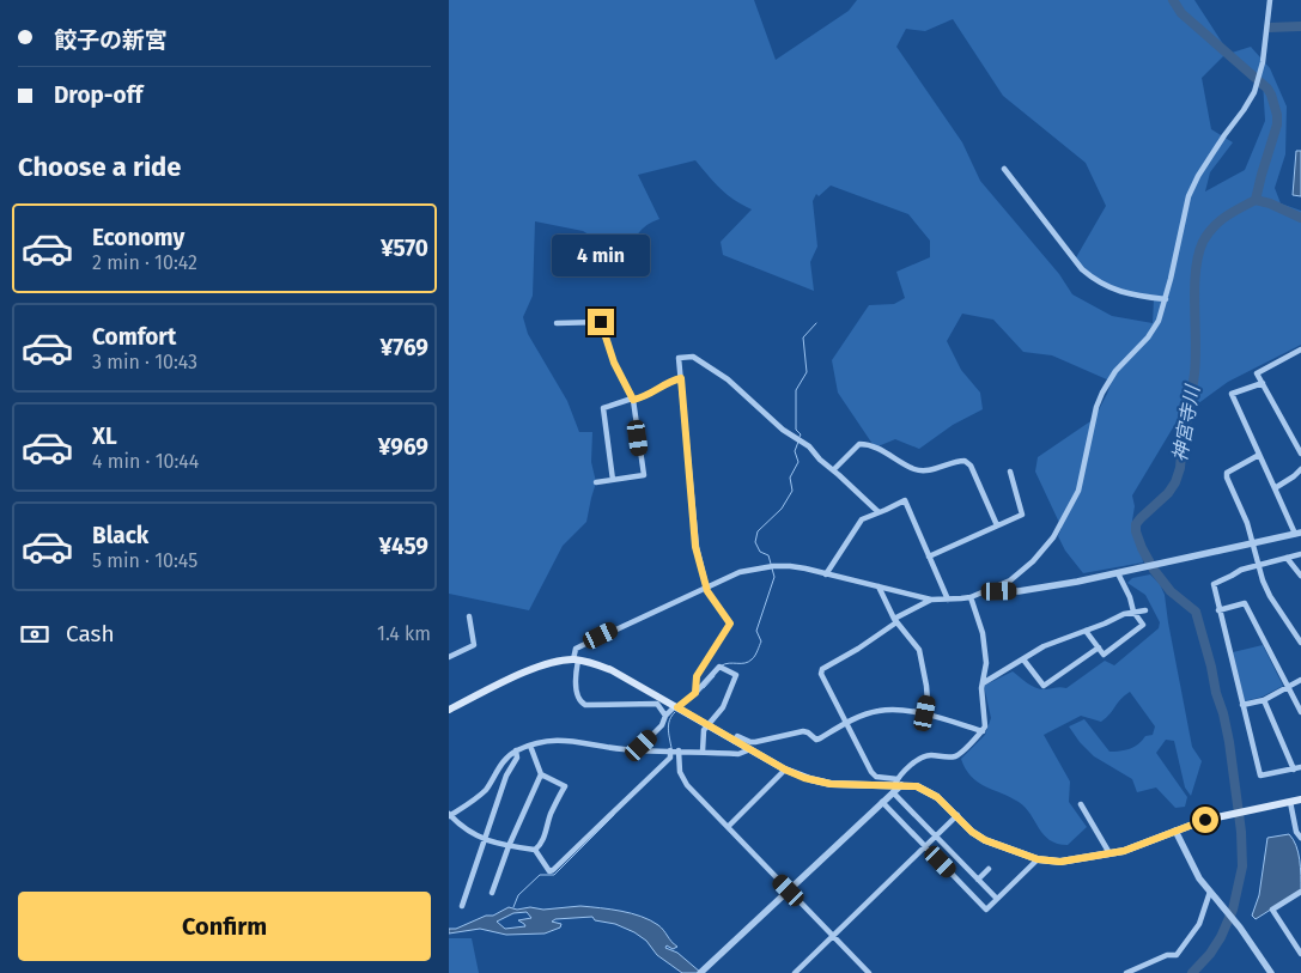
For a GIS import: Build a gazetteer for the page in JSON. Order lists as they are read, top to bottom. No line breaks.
{"water":["神宮寺川"],"page":{"banner":["餃子の新宮","Drop-off"],"heading":"Choose a ride","list":[{"name":"Economy","note":"2 min · 10:42","value":"¥570"},{"name":"Comfort","note":"3 min · 10:43","value":"¥769"},{"name":"XL","note":"4 min · 10:44","value":"¥969"},{"name":"Black","note":"5 min · 10:45","value":"¥459"}],"bubble":"4 min","pay":["Cash","1.4 km"],"buttons":"Confirm"}}
